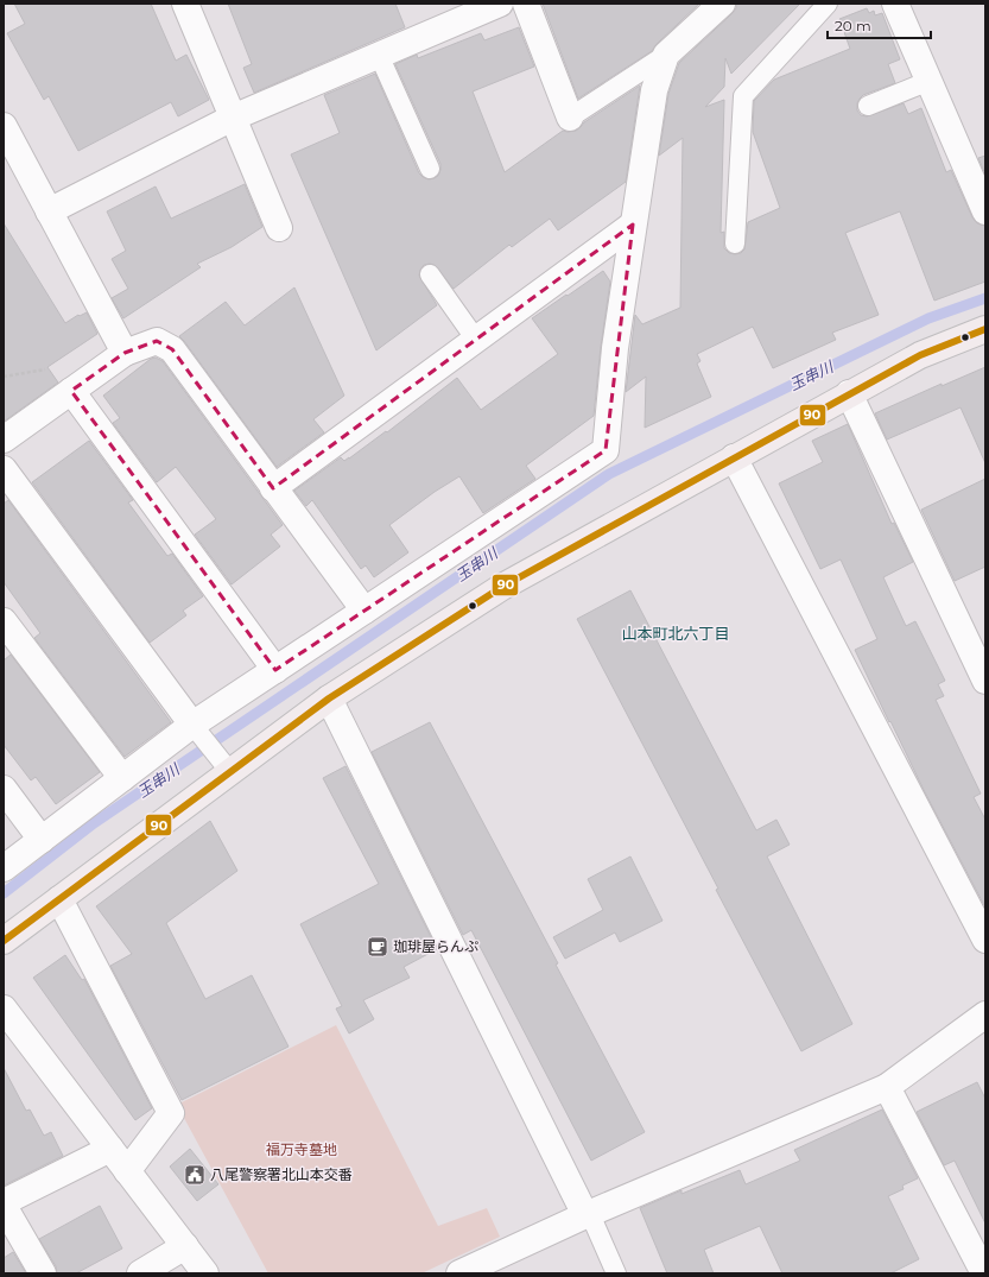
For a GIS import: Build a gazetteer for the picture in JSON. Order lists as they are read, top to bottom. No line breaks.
{"districts":["山本町北六丁目"],"water":["玉串川"],"parks":["福万寺墓地"],"places":{"cafe":["珈琲屋らんぷ"],"public building":["八尾警察署北山本交番"]},"lines":["transit line 90"],"scale_bar":"20 m"}
